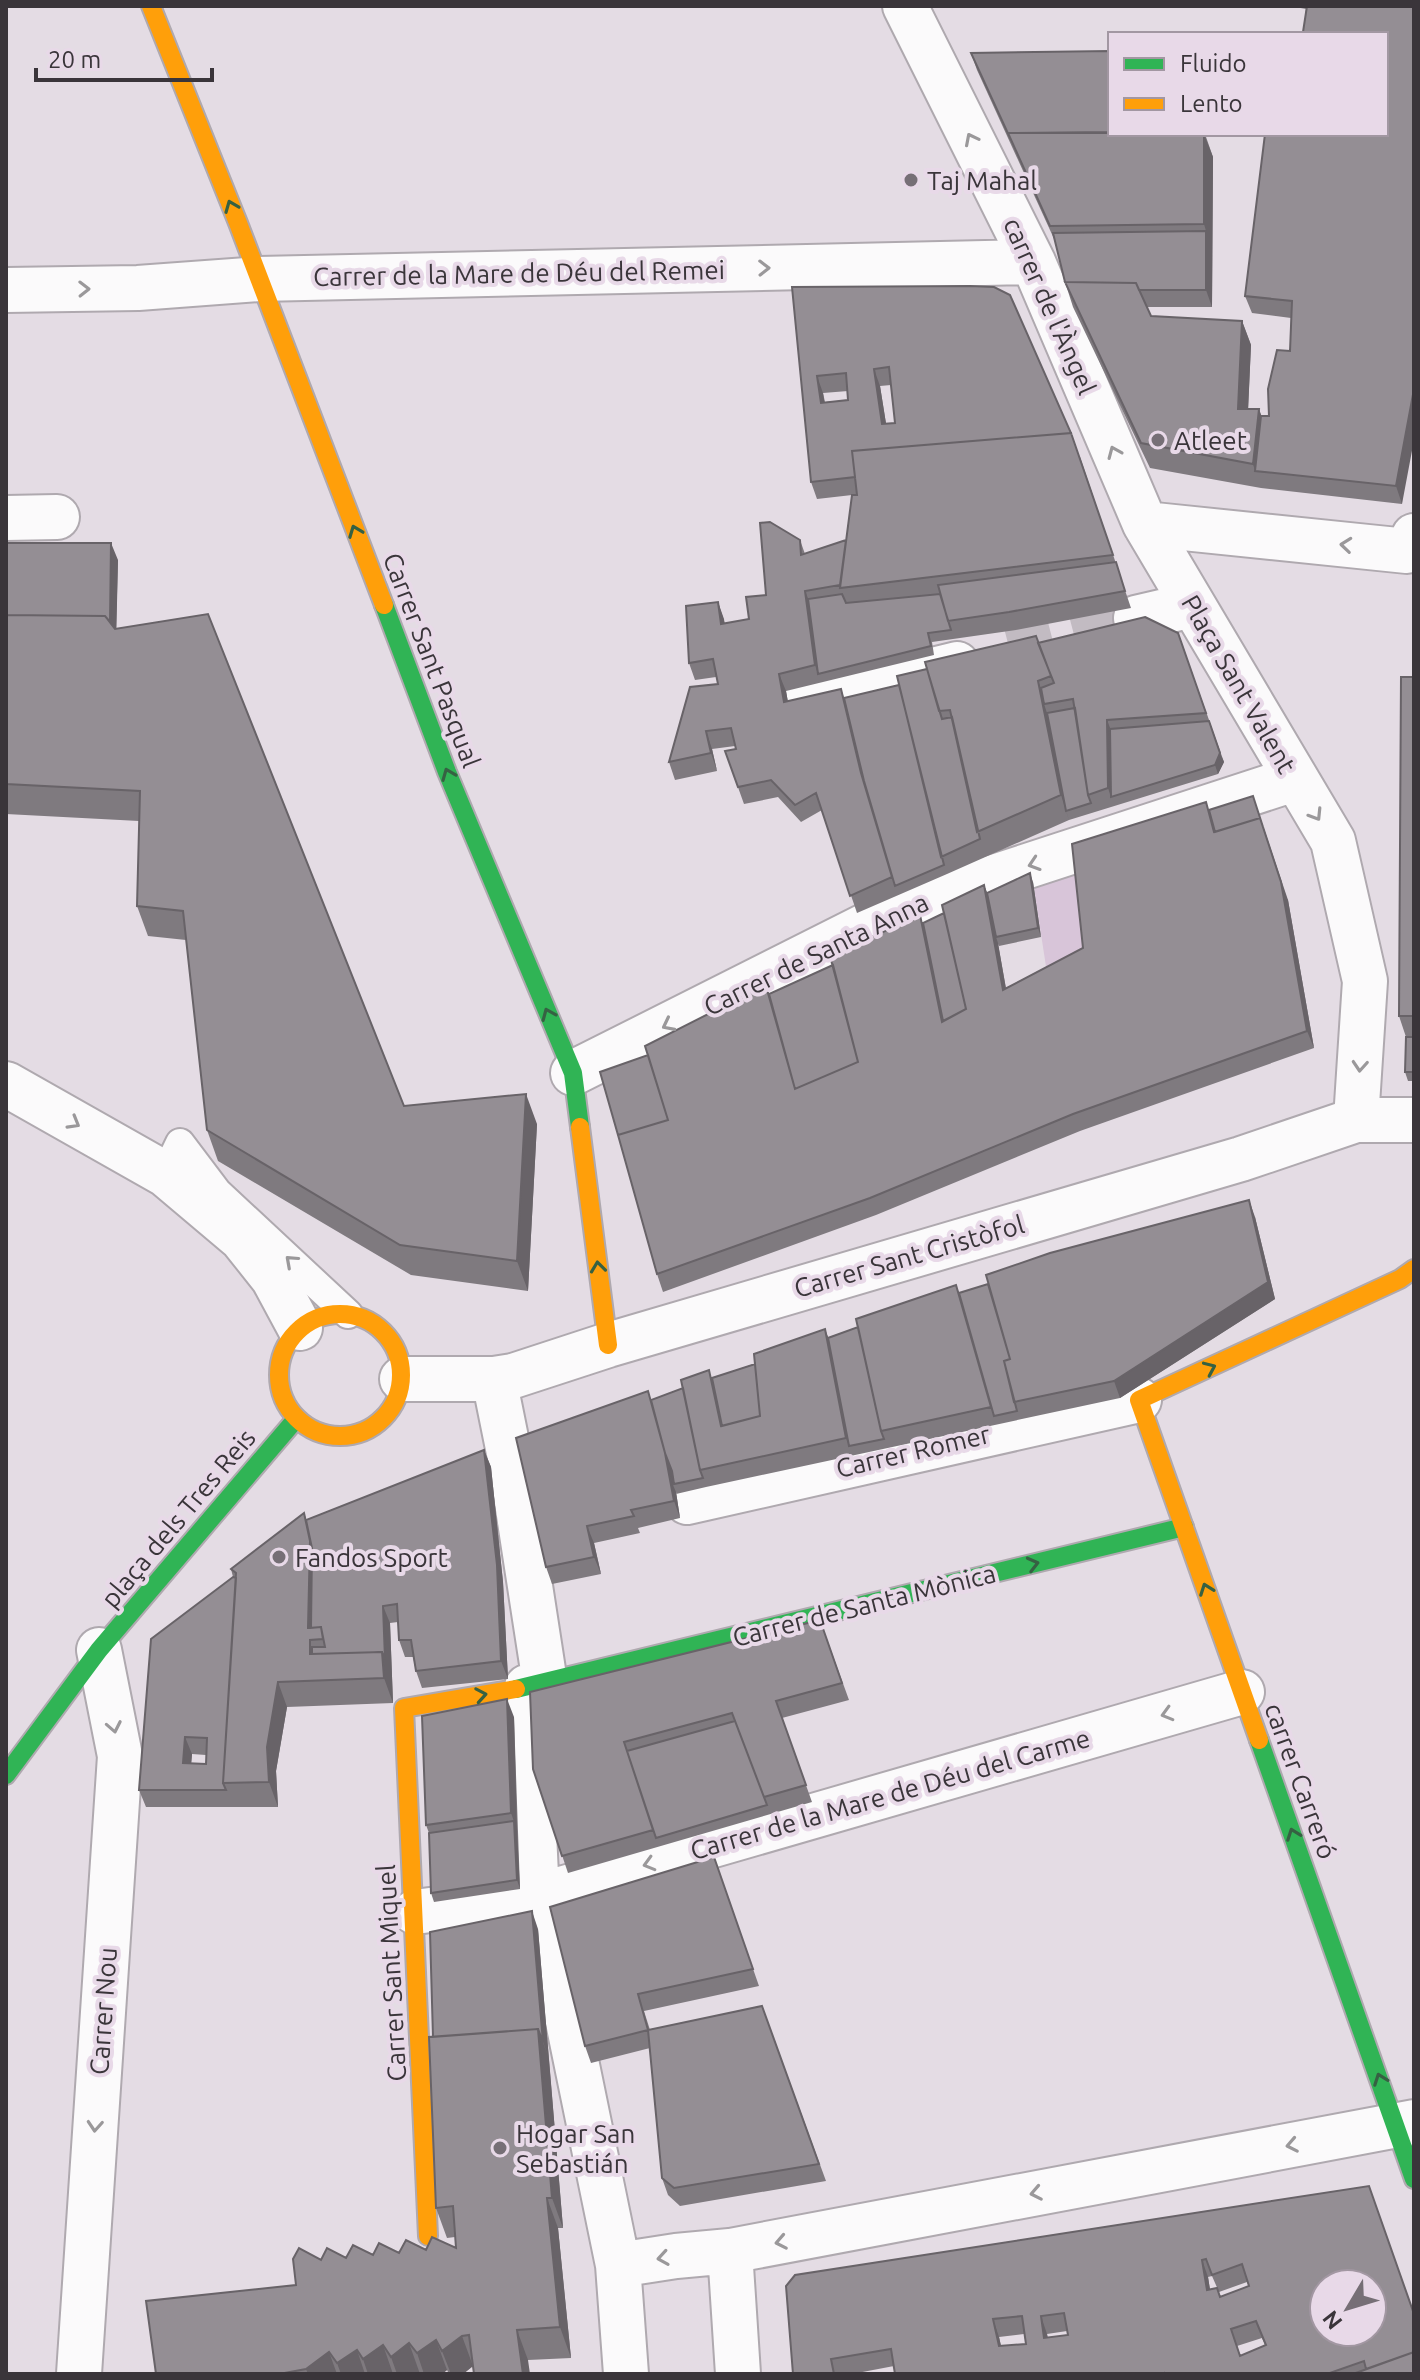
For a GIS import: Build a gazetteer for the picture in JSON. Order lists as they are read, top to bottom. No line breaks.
{"streets":{"street":["Carrer de la Mare de Déu del Remei","carrer de l'Àngel","Carrer Sant Pasqual","Plaça Sant Valent","Carrer de Santa Anna","Carrer Sant Cristòfol","Carrer Romer","plaça dels Tres Reis","Carrer de Santa Mònica","carrer Carreró","Carrer de la Mare de Déu del Carme","Carrer Sant Miquel","Carrer Nou"]},"crossings":[["Carrer de la Mare de Déu del Remei","carrer de l'Àngel"],["Carrer de la Mare de Déu del Remei","Carrer Sant Pasqual"],["carrer de l'Àngel","Plaça Sant Valent"],["Carrer Sant Pasqual","Carrer de Santa Anna"],["Carrer Sant Pasqual","Carrer Sant Cristòfol"],["Plaça Sant Valent","Carrer de Santa Anna"],["Plaça Sant Valent","Carrer Sant Cristòfol"],["Carrer Sant Cristòfol","plaça dels Tres Reis"],["Carrer Romer","carrer Carreró"],["plaça dels Tres Reis","Carrer Nou"],["Carrer de Santa Mònica","carrer Carreró"],["Carrer de Santa Mònica","Carrer Sant Miquel"],["carrer Carreró","Carrer de la Mare de Déu del Carme"],["Carrer de la Mare de Déu del Carme","Carrer Sant Miquel"]],"one_way":["Carrer de la Mare de Déu del Remei","carrer de l'Àngel","Carrer Sant Pasqual","Plaça Sant Valent","Carrer de Santa Mònica","carrer Carreró","Carrer de la Mare de Déu del Carme","Carrer Nou"],"places":["Taj Mahal","Atleet","Fandos Sport","Hogar San Sebastián"],"legend":["Fluido","Lento"],"scale_bar":"20 m","north":"bottom left"}
